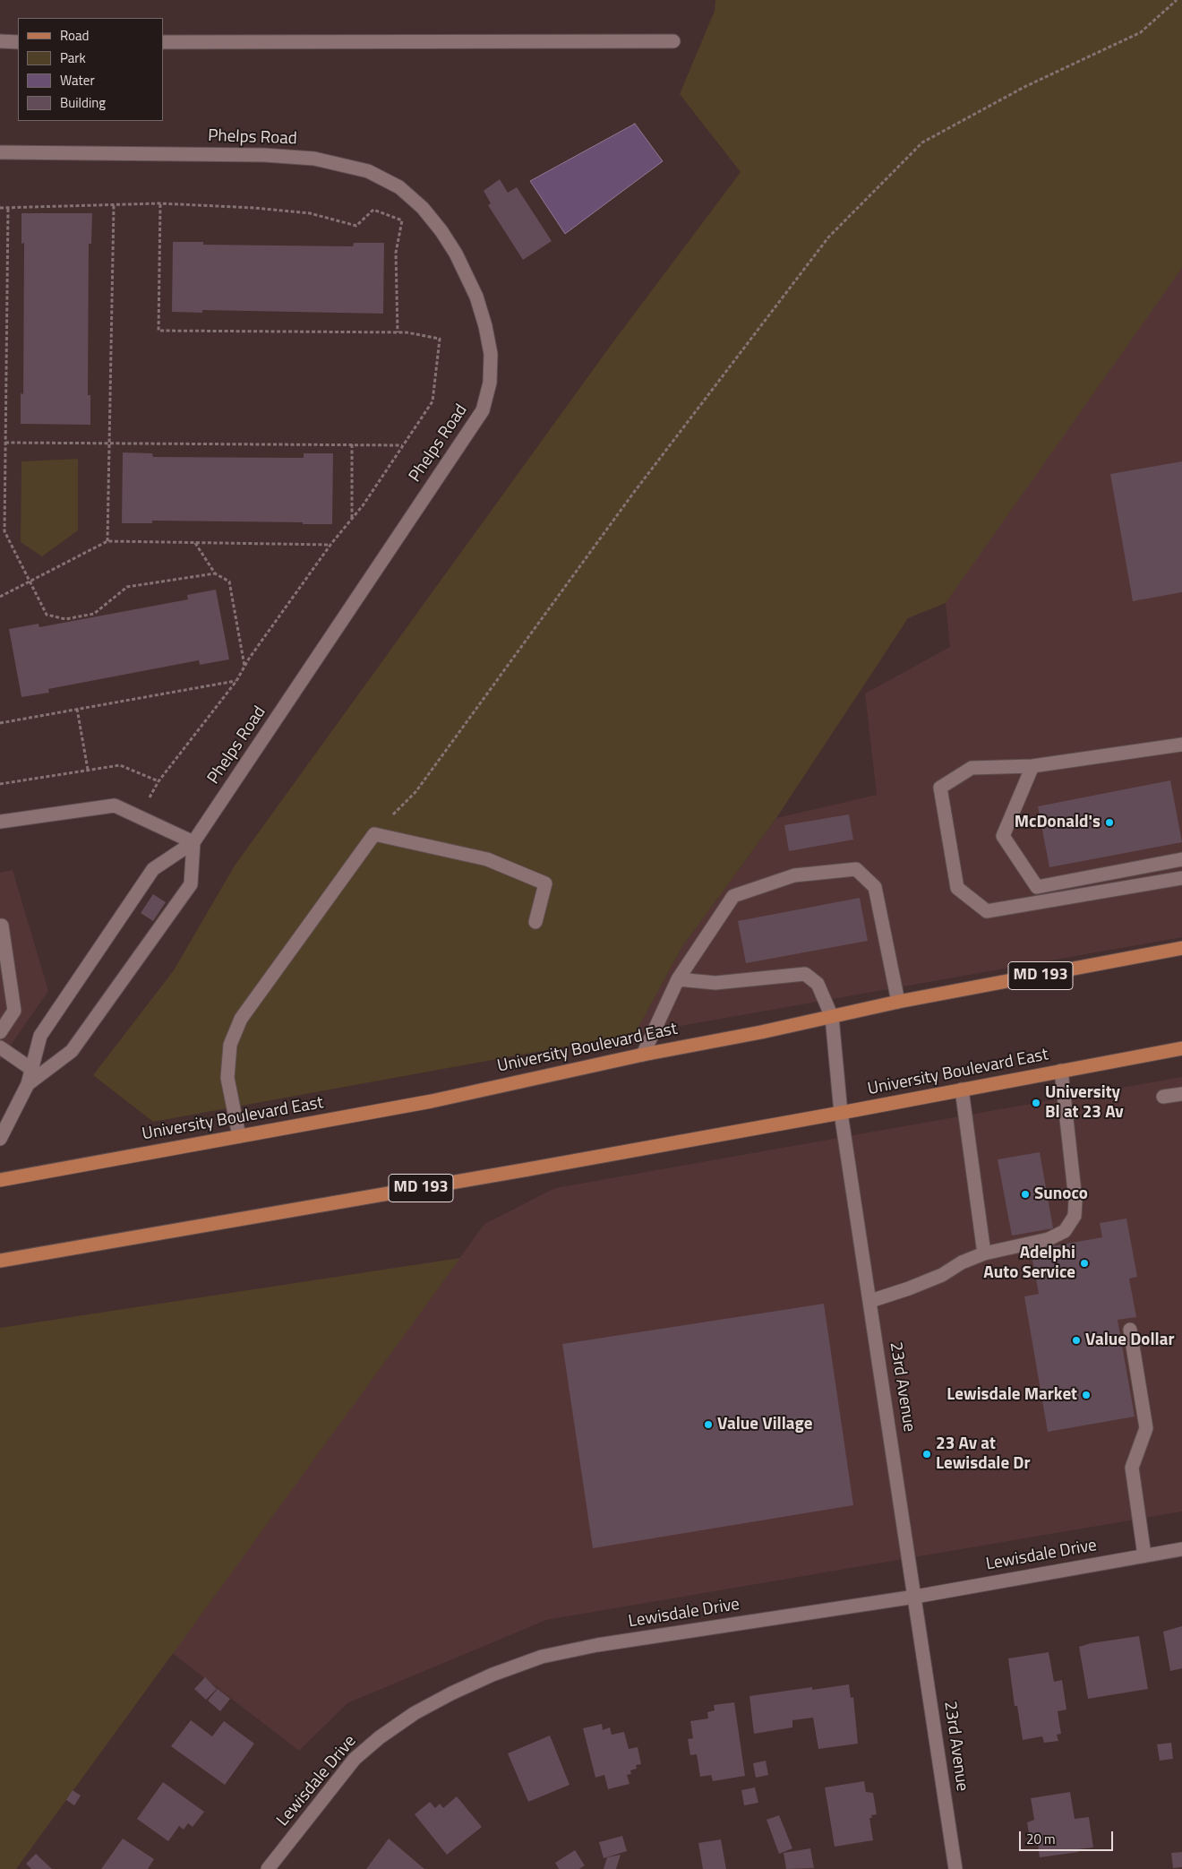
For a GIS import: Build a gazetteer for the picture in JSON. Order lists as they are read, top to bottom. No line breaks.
{"streets":{"main road":["MD 193","University Boulevard East"],"street":["Phelps Road","23rd Avenue","Lewisdale Drive"]},"crossings":[["University Boulevard East","23rd Avenue"],["23rd Avenue","Lewisdale Drive"]],"places":["McDonald's","University Bl at 23 Av","Sunoco","Adelphi Auto Service","Value Dollar","Lewisdale Market","Value Village","23 Av at Lewisdale Dr"],"legend":["Road","Park","Water","Building"],"scale_bar":"20 m"}
